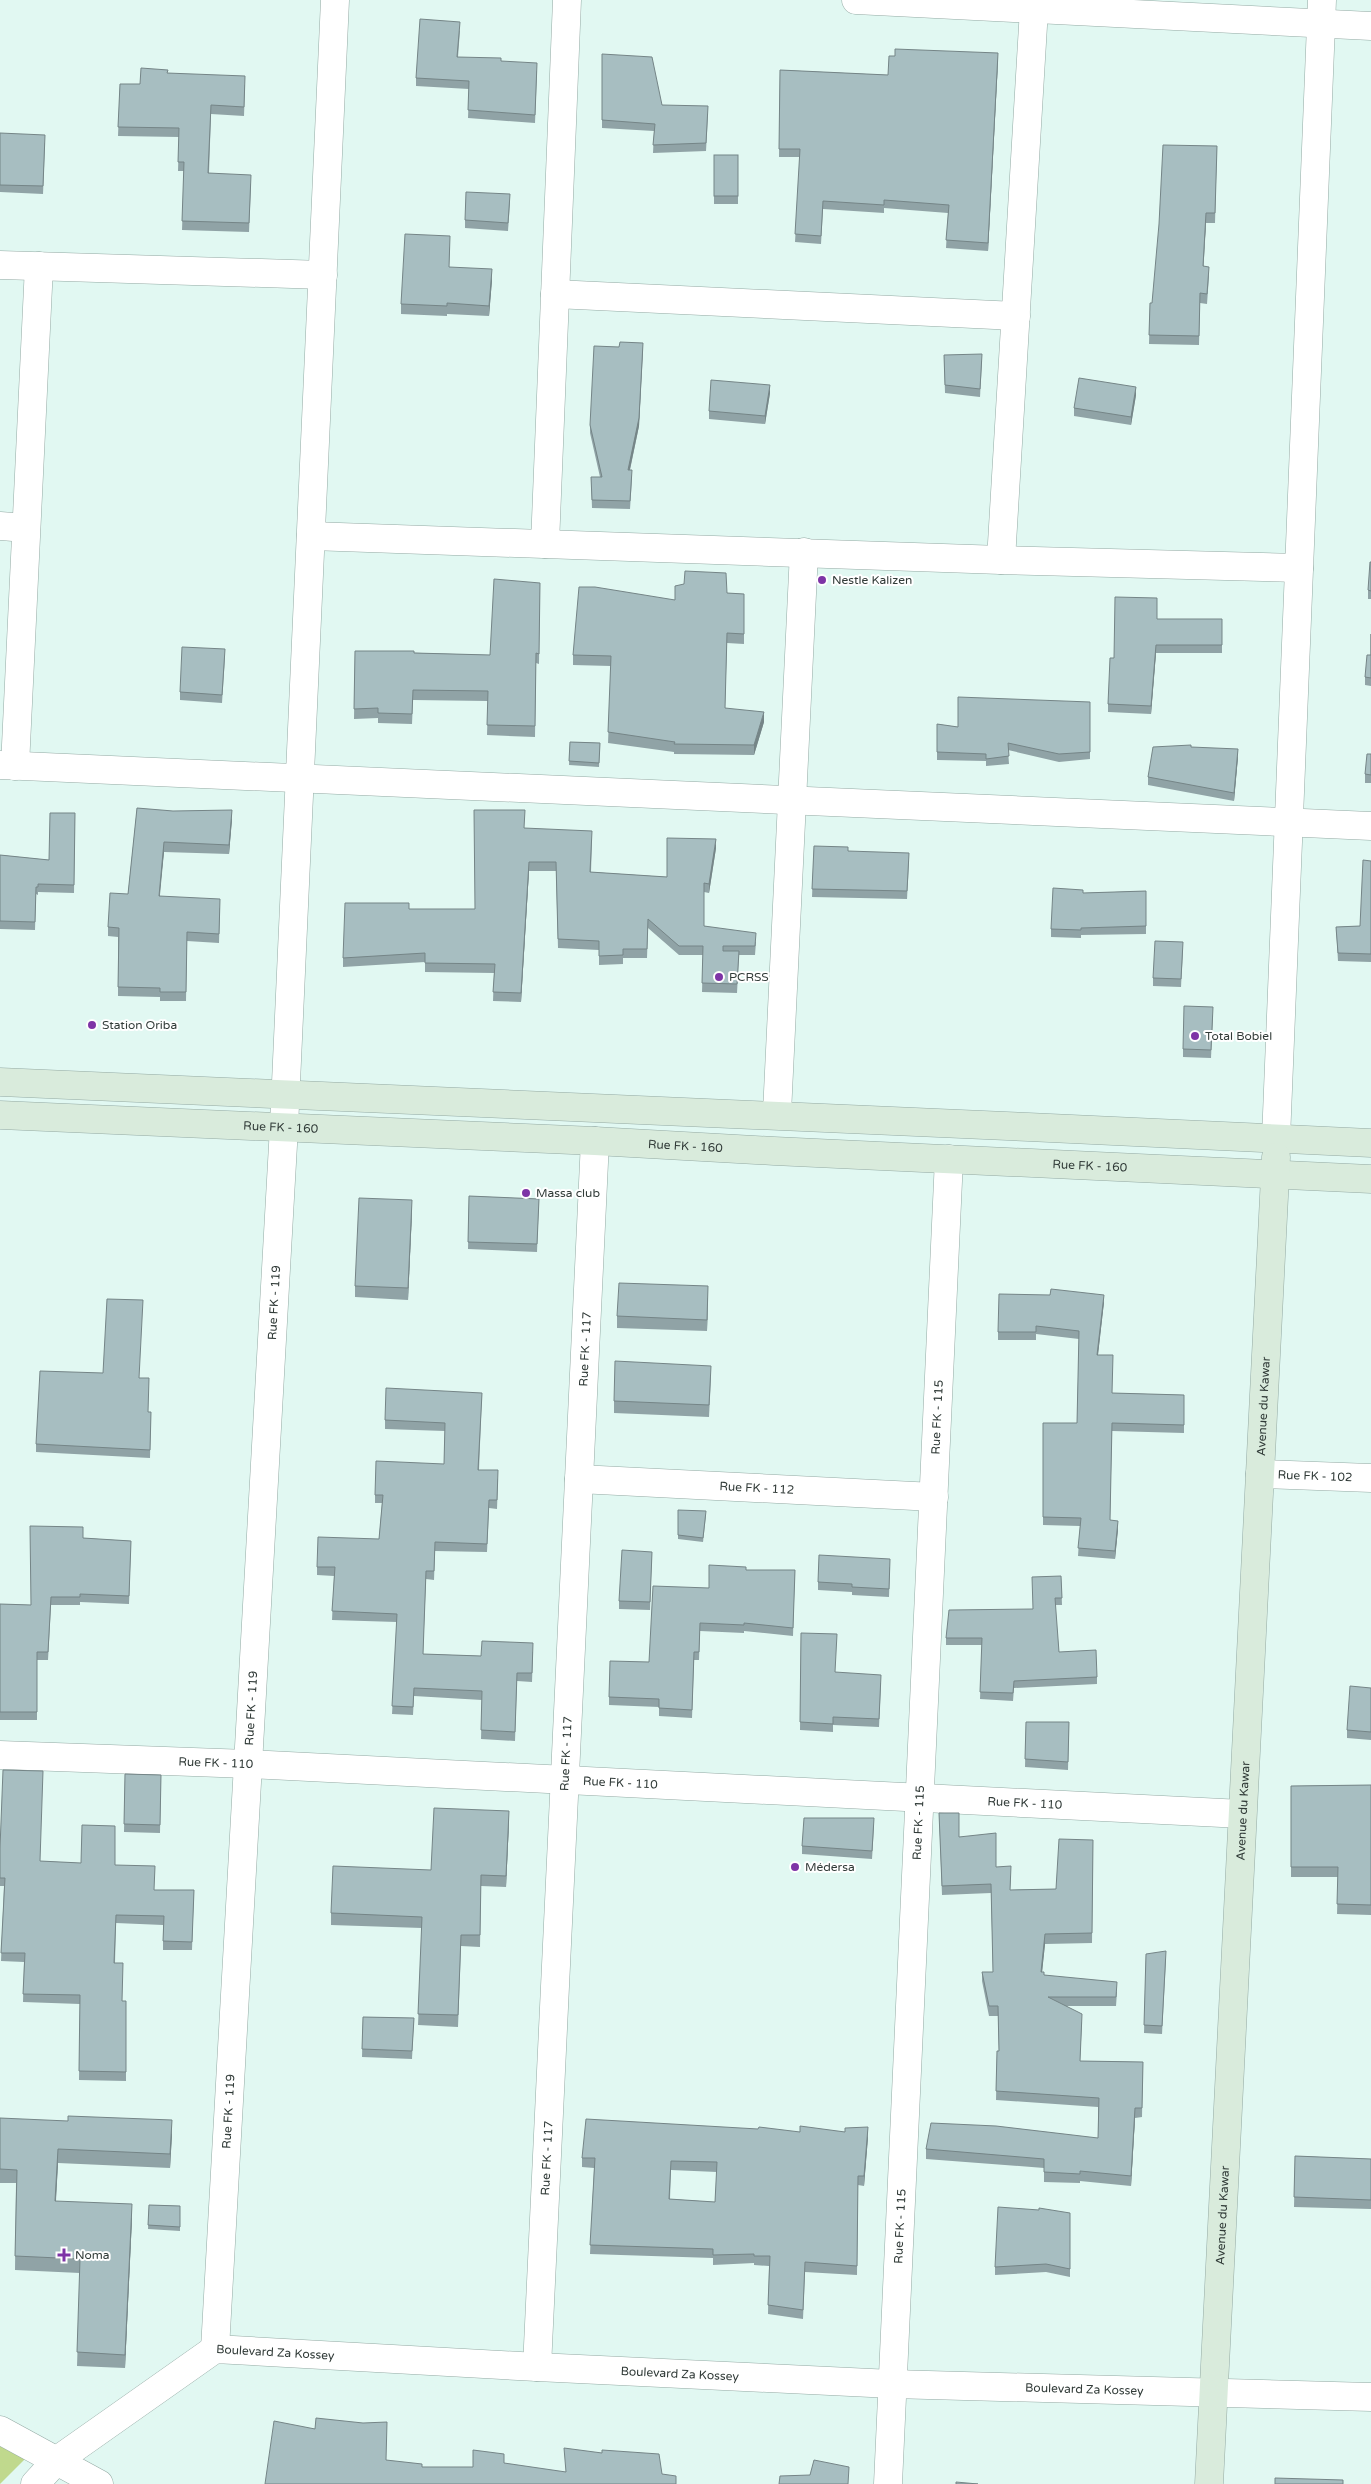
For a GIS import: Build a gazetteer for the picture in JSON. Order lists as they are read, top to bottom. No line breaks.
{"streets":{"main road":["Rue FK - 160","Avenue du Kawar"],"street":["Rue FK - 119","Rue FK - 117","Rue FK - 115","Rue FK - 102","Rue FK - 112","Rue FK - 110","Boulevard Za Kossey"]},"crossings":[["Rue FK - 160","Rue FK - 119"],["Rue FK - 160","Rue FK - 117"],["Rue FK - 160","Avenue du Kawar"],["Rue FK - 160","Rue FK - 115"],["Rue FK - 119","Rue FK - 110"],["Rue FK - 119","Boulevard Za Kossey"],["Rue FK - 117","Rue FK - 112"],["Rue FK - 117","Rue FK - 110"],["Rue FK - 117","Boulevard Za Kossey"],["Avenue du Kawar","Rue FK - 102"],["Avenue du Kawar","Rue FK - 110"],["Avenue du Kawar","Boulevard Za Kossey"],["Rue FK - 115","Rue FK - 112"],["Rue FK - 115","Rue FK - 110"],["Rue FK - 115","Boulevard Za Kossey"]],"places":{"other":["Nestle Kalizen","PCRSS","Station Oriba","Total Bobiel","Massa club","Médersa"],"health":["Noma"]}}
